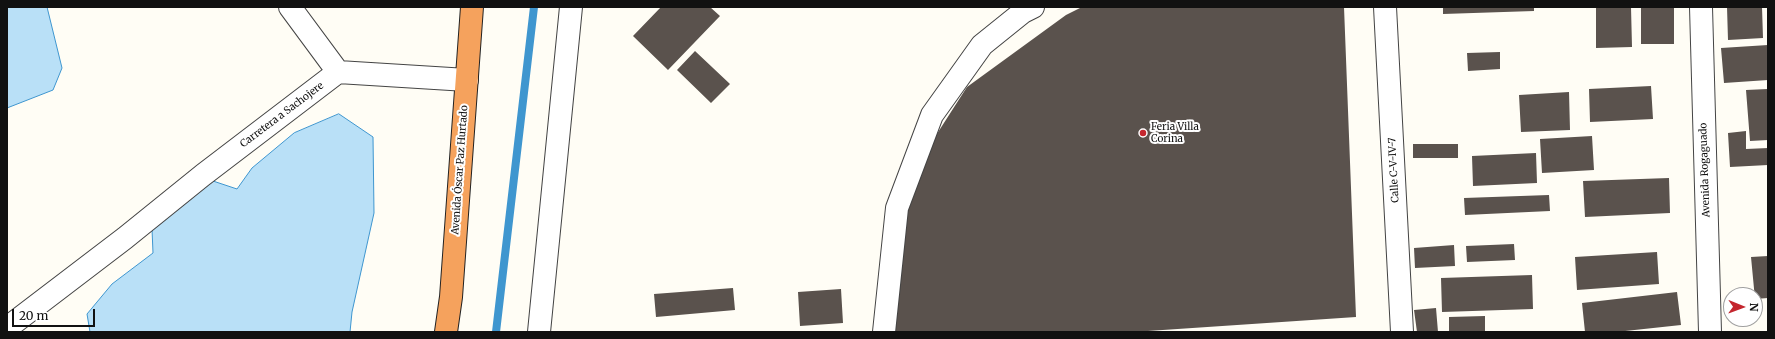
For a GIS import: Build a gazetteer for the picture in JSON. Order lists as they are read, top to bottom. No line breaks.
{"streets":{"highway":["Avenida Óscar Paz Hurtado"],"street":["Carretera a Sachojere","Calle C-V-IV-7","Avenida Rogaguado"]},"places":["Feria Villa Corina"],"scale_bar":"20 m","north":"right"}
